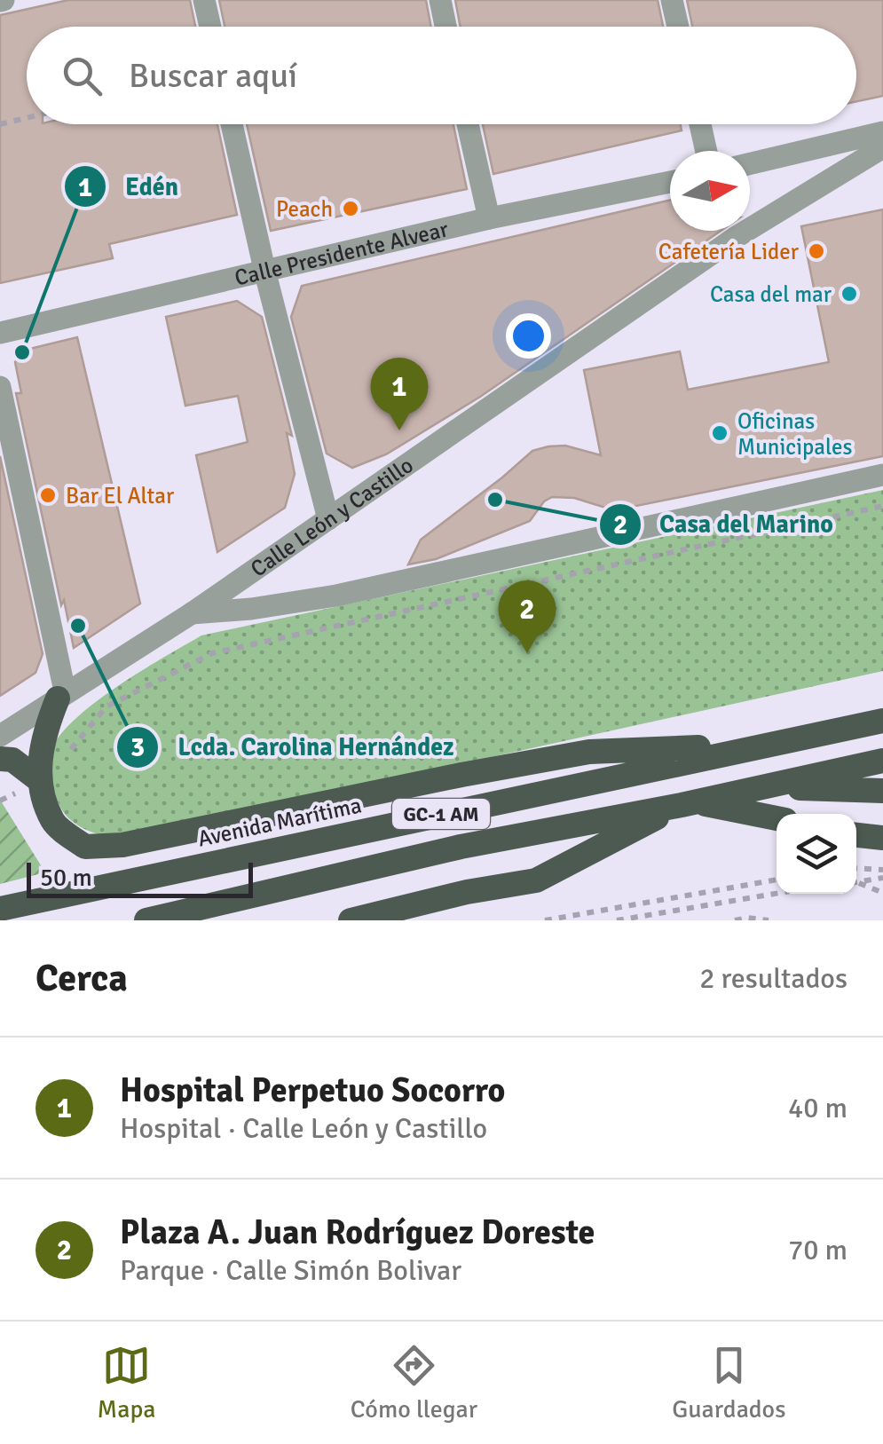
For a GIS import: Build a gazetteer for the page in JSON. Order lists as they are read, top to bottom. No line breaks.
{"streets":{"highway":["GC-1 AM","Avenida Marítima"],"street":["Calle Presidente Alvear","Calle León y Castillo"]},"places":["Peach","Cafetería Lider","Casa del mar","Edén","Oficinas Municipales","Bar El Altar","Casa del Marino","Lcda. Carolina Hernández"],"scale_bar":"50 m","north":"right","page":{"search":"Buscar aquí","pins":["1","2"],"scale":"50 m","heading":["Cerca","2 resultados"],"list":[{"mark":"1","name":"Hospital Perpetuo Socorro","note":"Hospital · Calle León y Castillo","value":"40 m"},{"mark":"2","name":"Plaza A. Juan Rodríguez Doreste","note":"Parque · Calle Simón Bolivar","value":"70 m"}],"nav":["Mapa","Cómo llegar","Guardados"]}}
